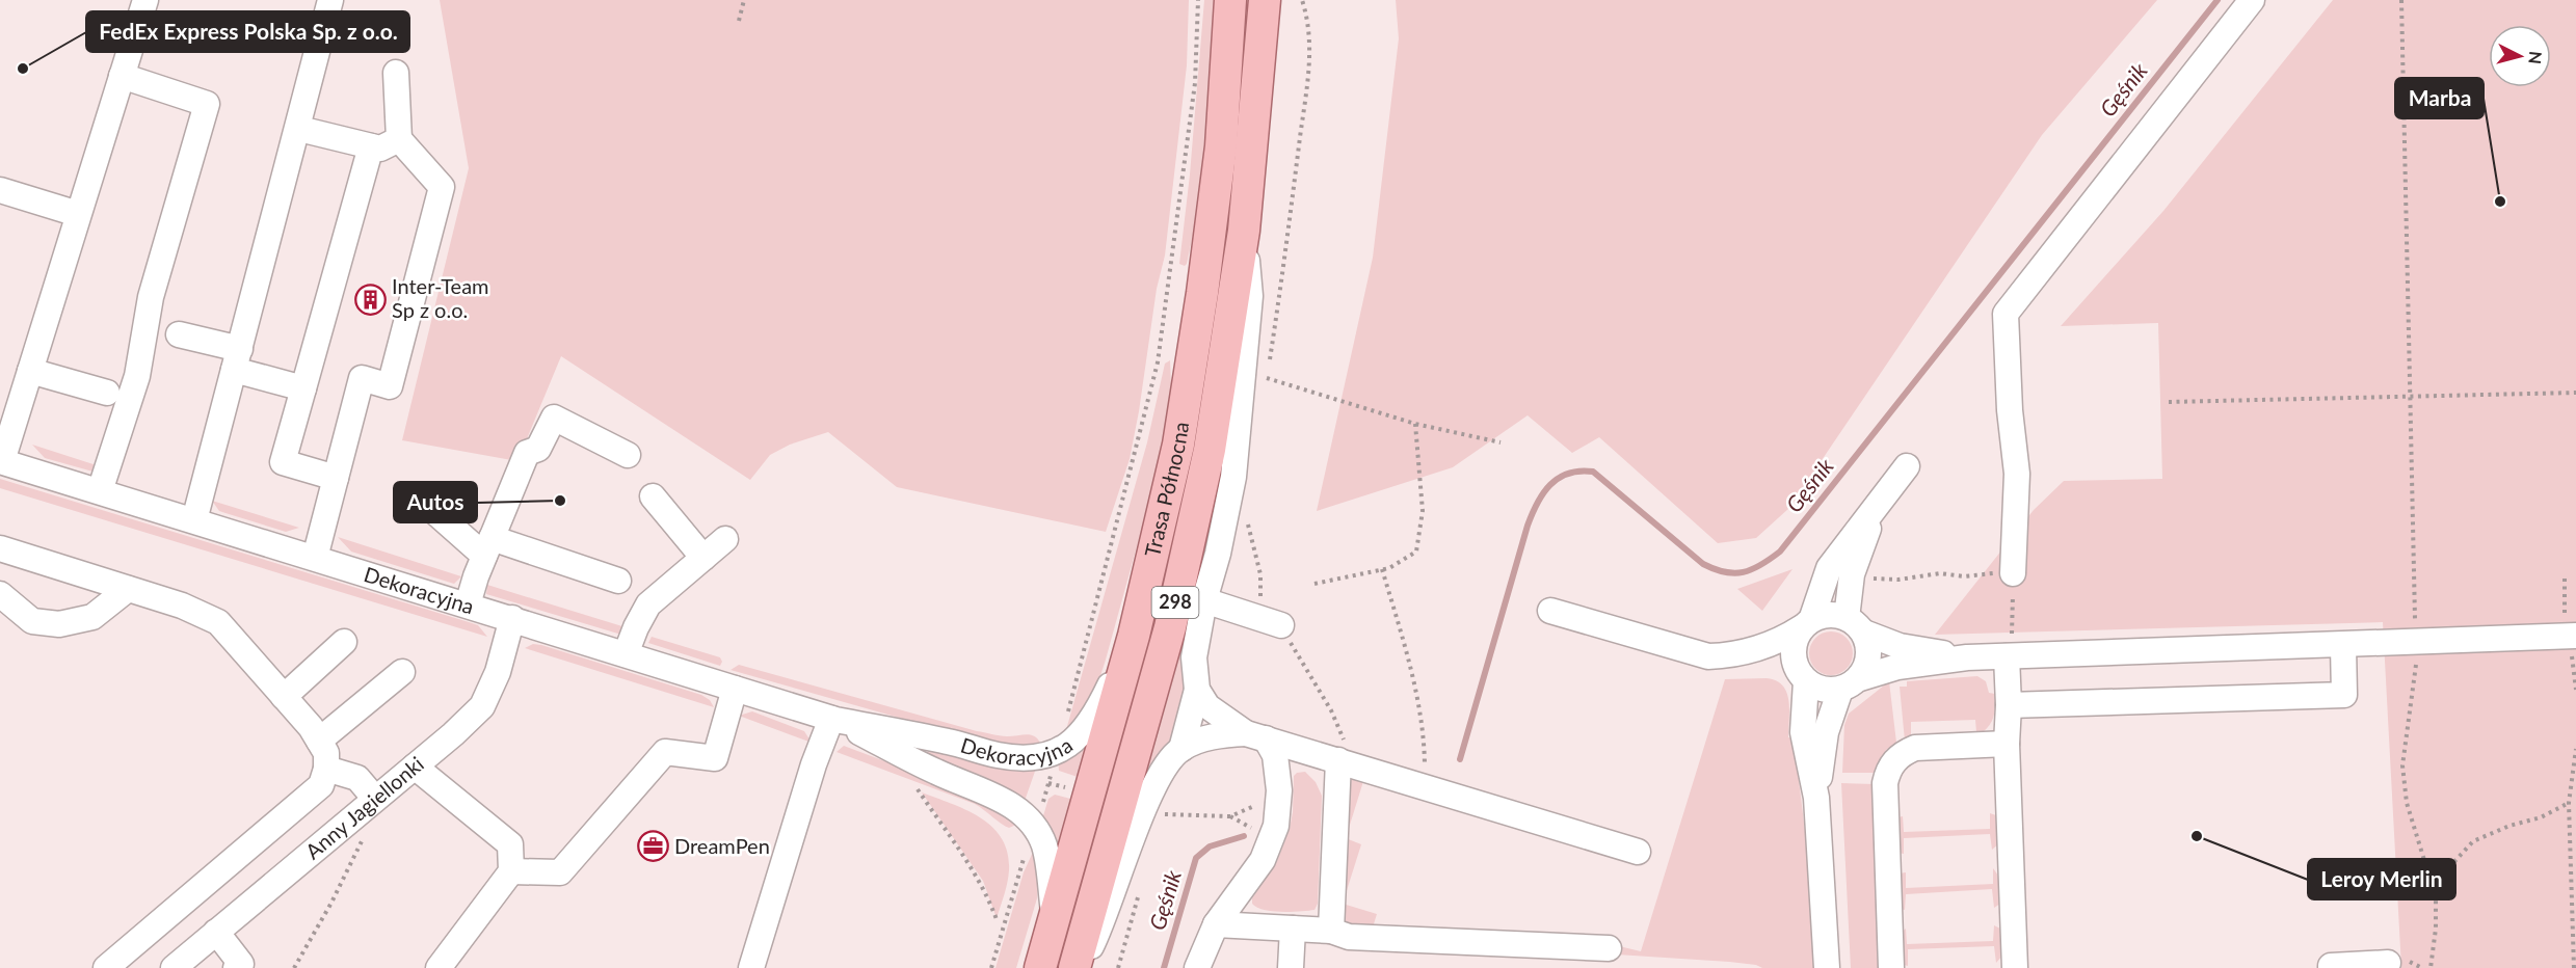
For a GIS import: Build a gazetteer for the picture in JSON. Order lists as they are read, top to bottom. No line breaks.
{"streets":{"main road":["Trasa Północna","298"],"street":["Dekoracyjna","Anny Jagiellonki"]},"crossings":[["Trasa Północna","Dekoracyjna"],["Dekoracyjna","Anny Jagiellonki"]],"water":["Gęśnik"],"places":{"other":["FedEx Express Polska Sp. z o.o.","Marba","Autos","Leroy Merlin"],"building":["Inter-Team Sp z o.o."],"office":["DreamPen"]},"north":"right"}
